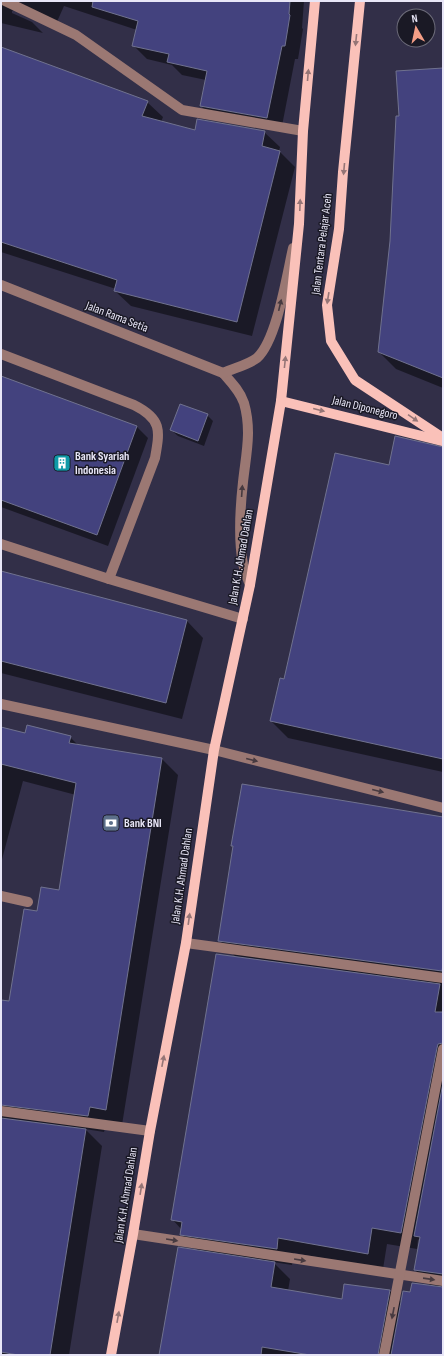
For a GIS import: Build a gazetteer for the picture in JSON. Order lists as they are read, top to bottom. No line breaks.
{"streets":{"main road":["Jalan Tentara Pelajar Aceh","Jalan Diponegoro","Jalan K.H. Ahmad Dahlan"],"street":["Jalan Rama Setia"]},"crossings":[["Jalan Tentara Pelajar Aceh","Jalan Diponegoro"],["Jalan Tentara Pelajar Aceh","Jalan K.H. Ahmad Dahlan"],["Jalan Diponegoro","Jalan K.H. Ahmad Dahlan"]],"one_way":["Jalan Diponegoro","Jalan K.H. Ahmad Dahlan"],"places":{"building":["Bank Syariah Indonesia"],"bank":["Bank BNI"]},"north":"top"}
